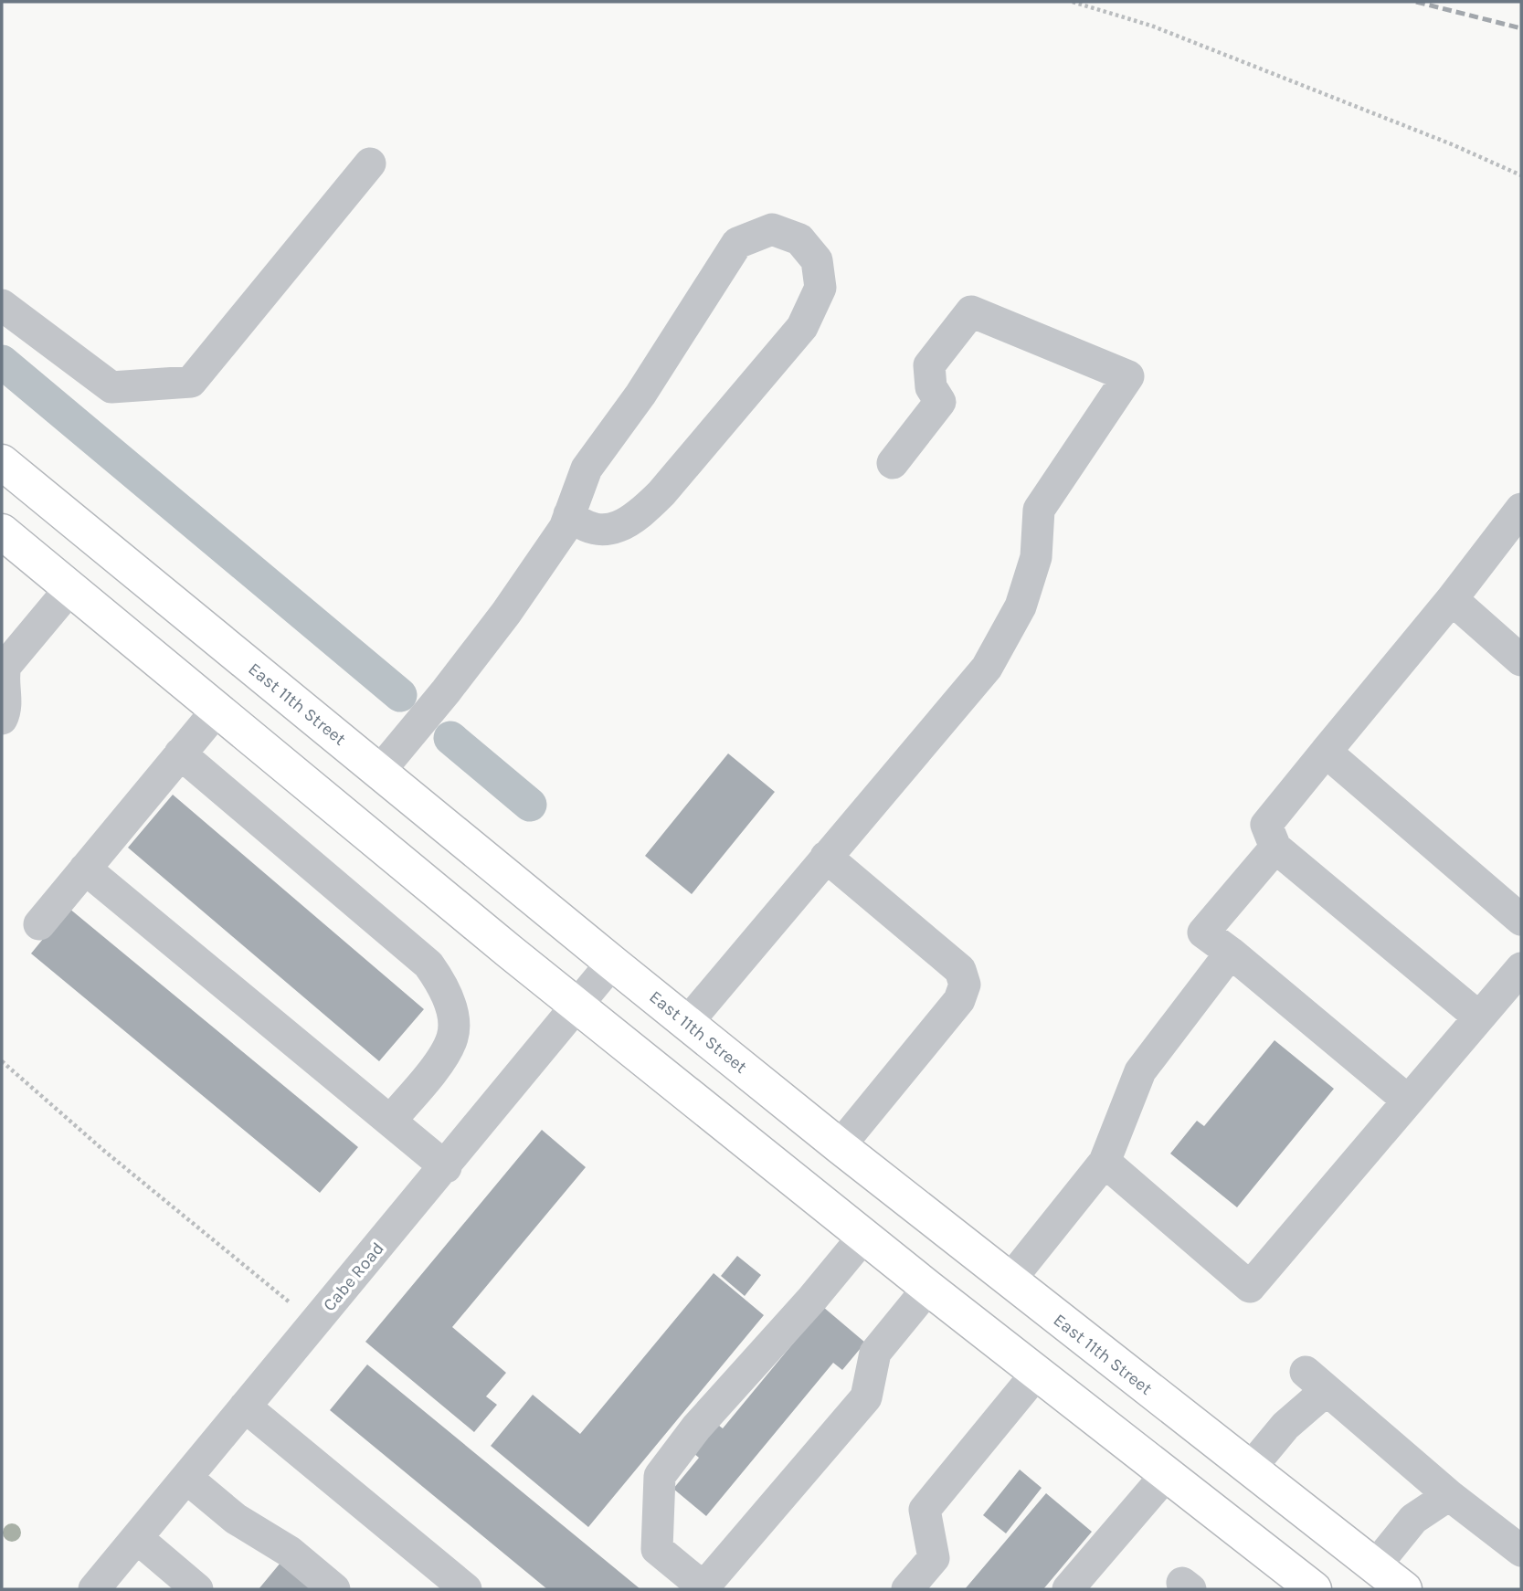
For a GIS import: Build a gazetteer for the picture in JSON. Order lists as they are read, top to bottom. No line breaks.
{"streets":{"main road":["East 11th Street"],"street":["Cabe Road"]},"crossings":[["East 11th Street","Cabe Road"]]}
